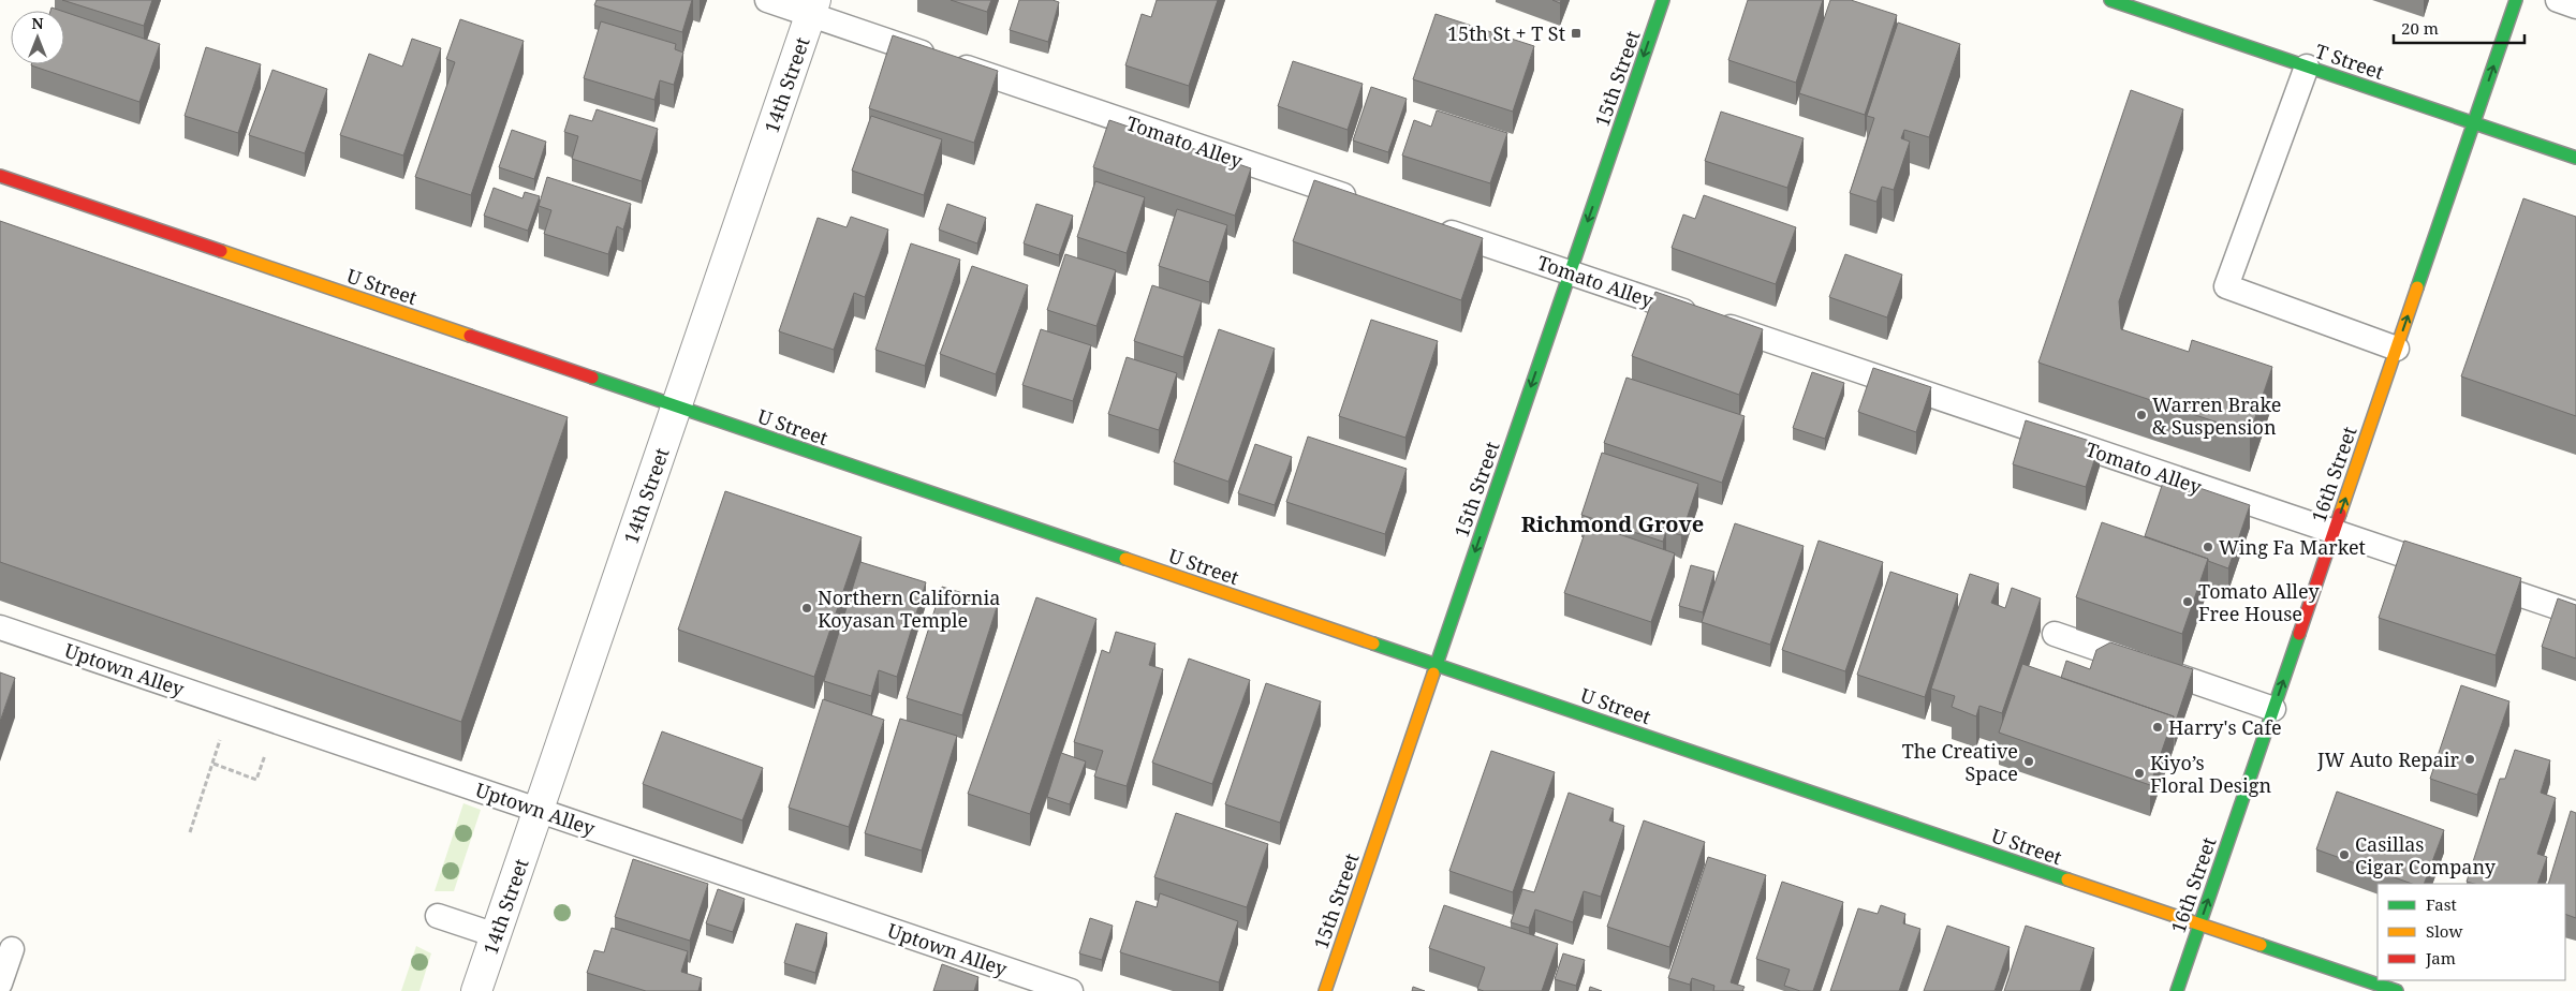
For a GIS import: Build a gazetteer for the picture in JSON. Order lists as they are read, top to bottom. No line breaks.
{"streets":{"street":["T Street","15th Street","14th Street","U Street","16th Street"],"lane":["Tomato Alley","Uptown Alley"]},"crossings":[["T Street","16th Street"],["15th Street","Tomato Alley"],["15th Street","U Street"],["14th Street","Tomato Alley"],["14th Street","U Street"],["14th Street","Uptown Alley"],["Tomato Alley","16th Street"],["U Street","16th Street"]],"one_way":["15th Street","16th Street"],"districts":["Richmond Grove"],"places":{"transit":["15th St + T St"],"other":["Warren Brake & Suspension","Wing Fa Market","Tomato Alley Free House","Northern California Koyasan Temple","Harry's Cafe","JW Auto Repair","The Creative Space","Kiyo’s Floral Design","Casillas Cigar Company"]},"legend":["Fast","Slow","Jam"],"scale_bar":"20 m","north":"top"}
